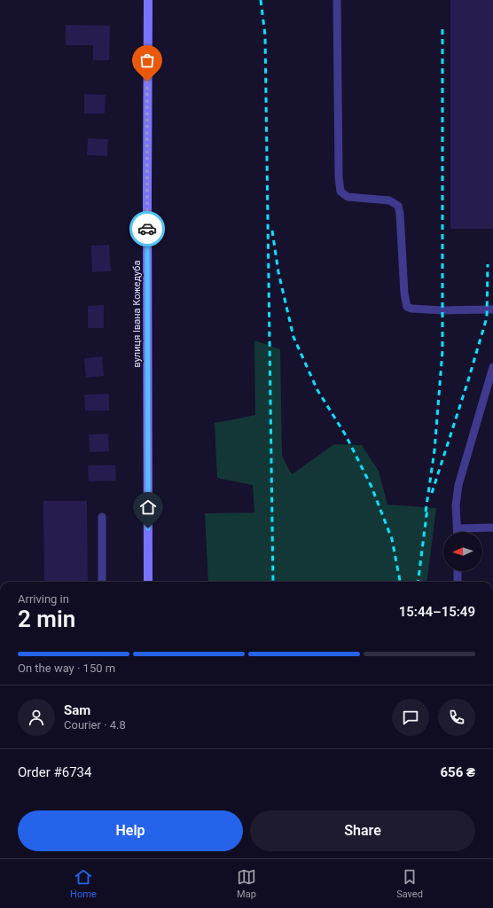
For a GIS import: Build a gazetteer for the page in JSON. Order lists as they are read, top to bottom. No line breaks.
{"streets":{"street":["вулиця Івана Кожедуба"]},"north":"left","page":{"heading":["2 min","Arriving in","15:44–15:49"],"panel":["Sam","Courier · 4.8","Order #6734","656 ₴"],"bar":"On the way · 150 m","buttons":["Help","Share"],"tabs":["Home","Map","Saved"]}}
